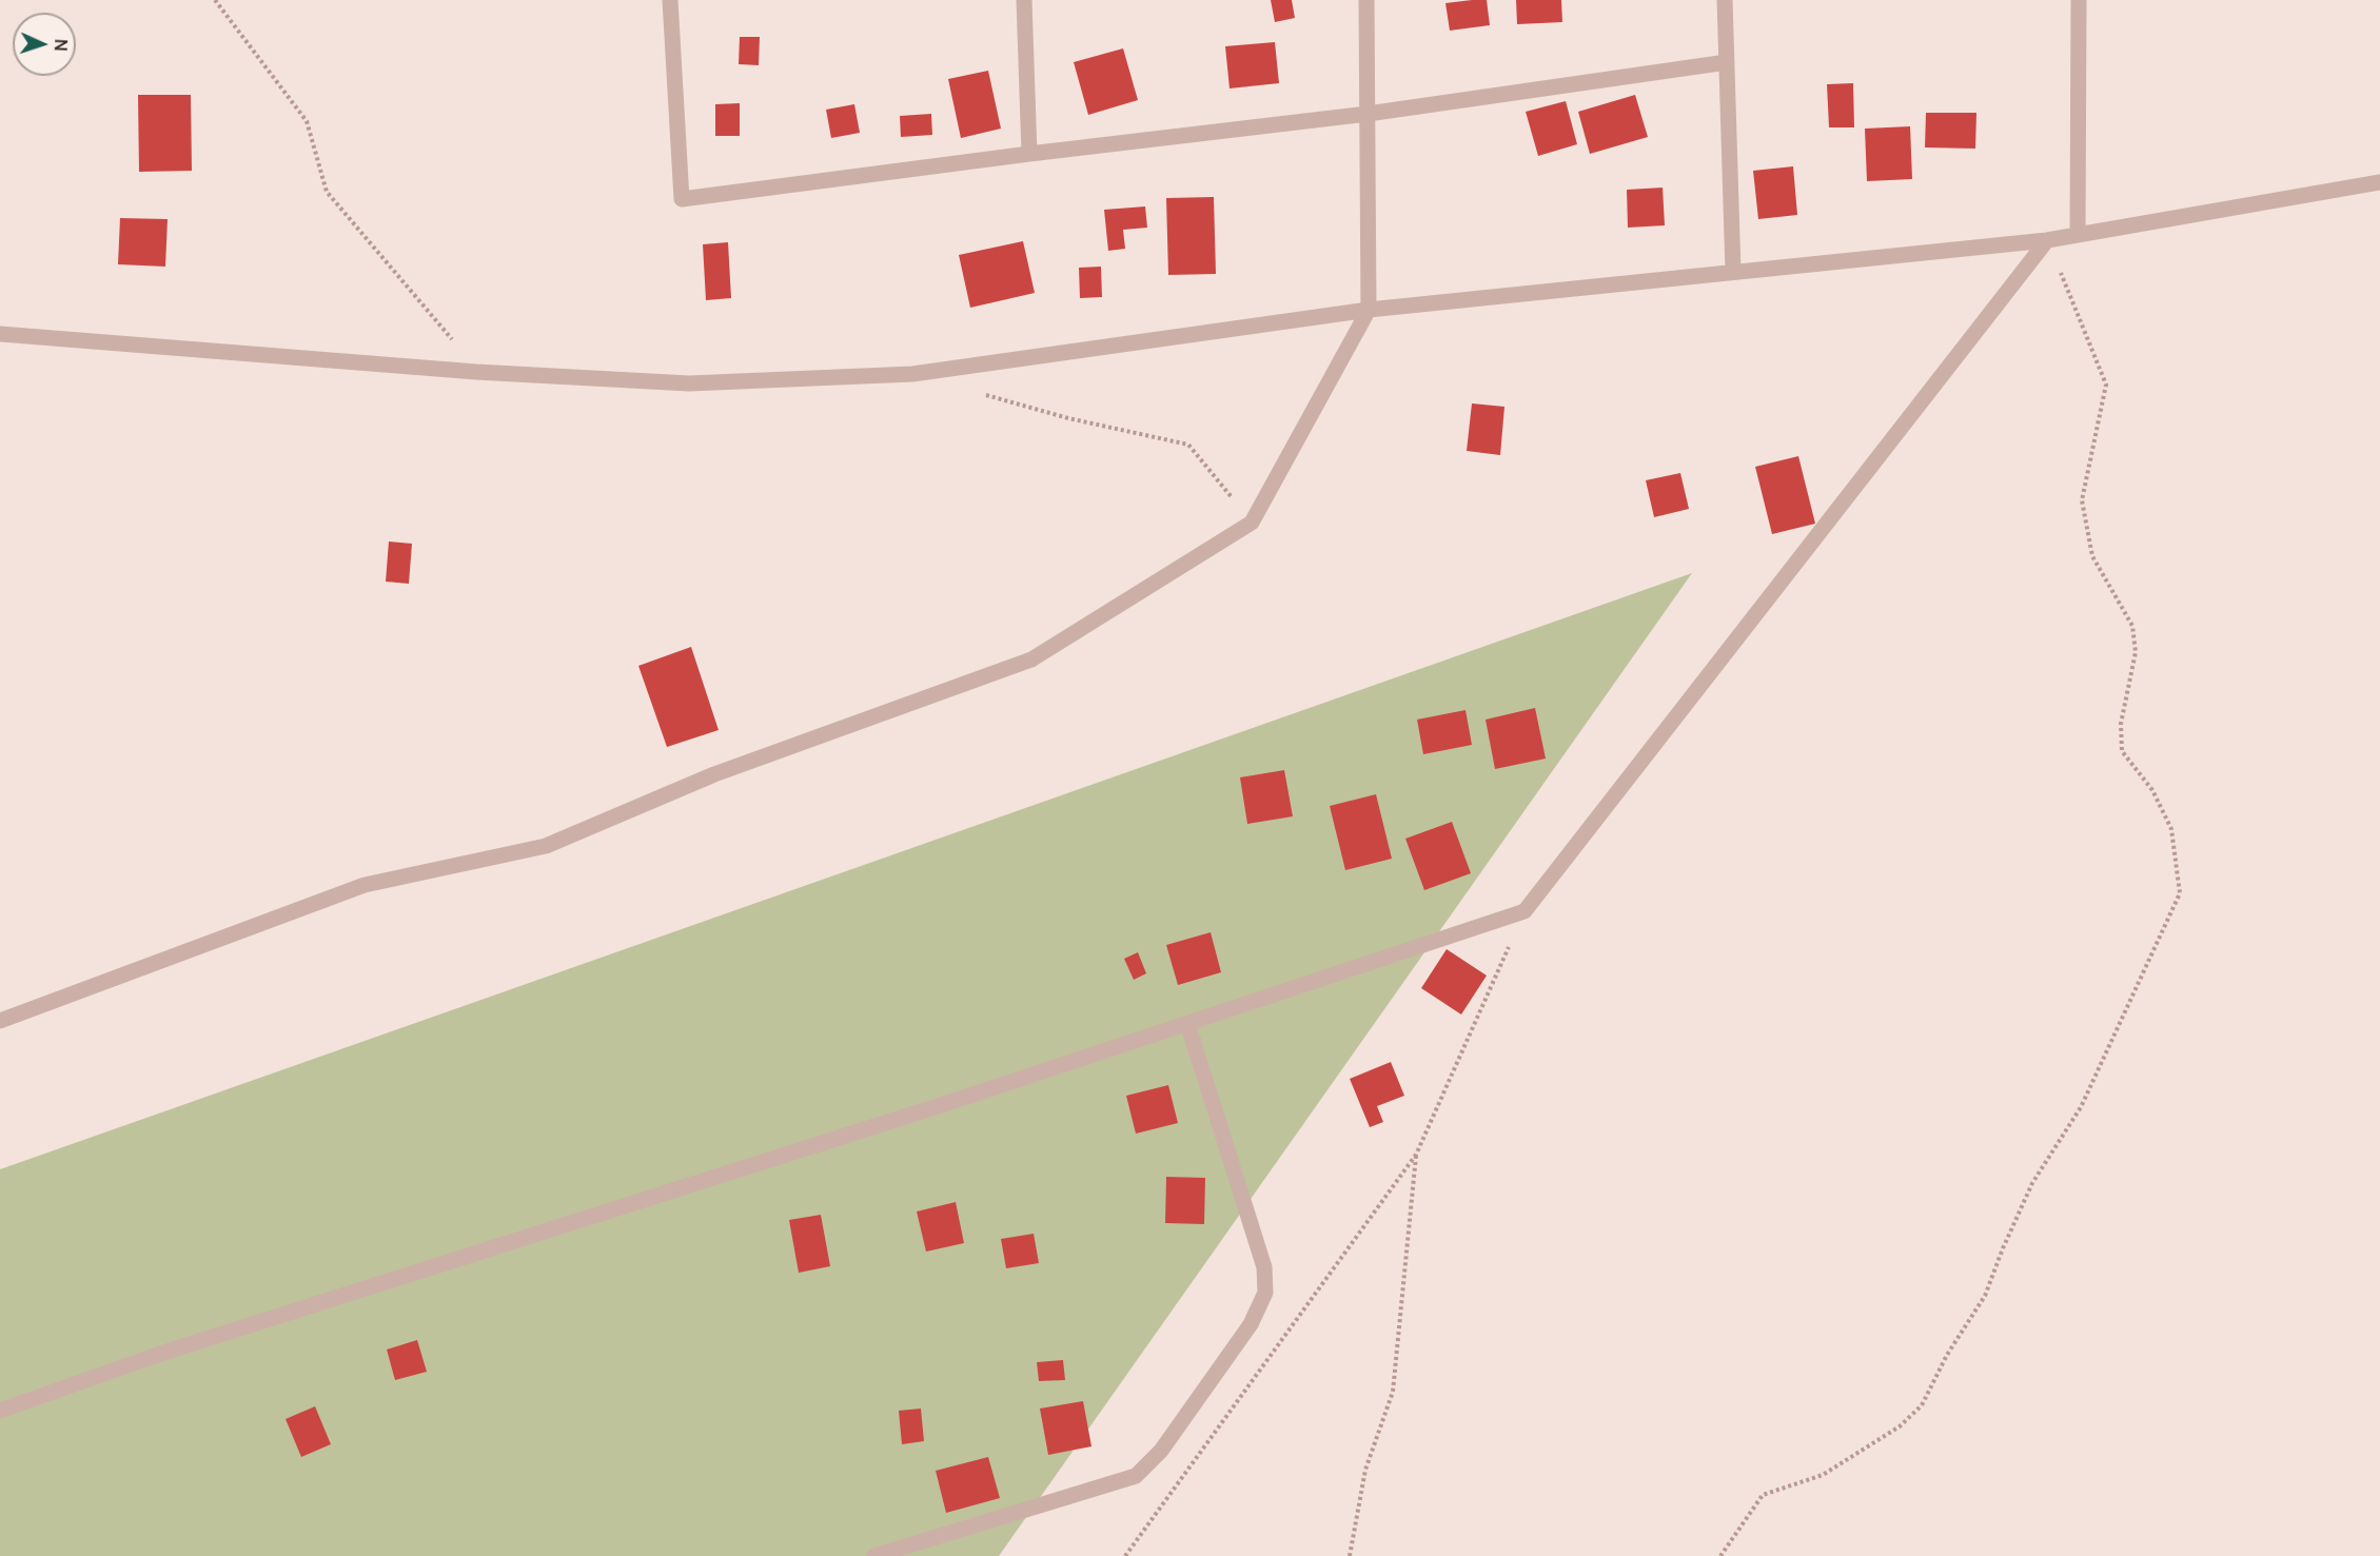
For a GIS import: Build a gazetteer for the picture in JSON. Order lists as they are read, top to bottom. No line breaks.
{"north":"right"}
